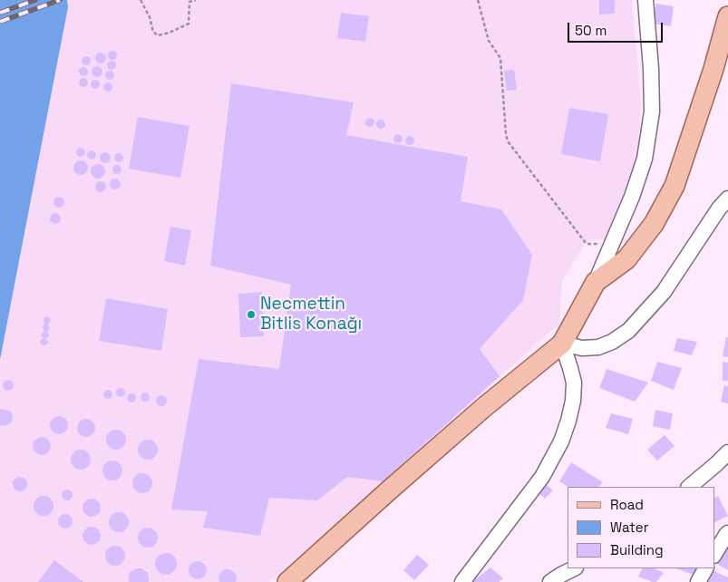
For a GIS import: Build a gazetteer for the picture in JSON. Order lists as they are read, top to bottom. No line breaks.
{"places":["Necmettin Bitlis Konağı"],"legend":["Road","Water","Building"],"scale_bar":"50 m"}
